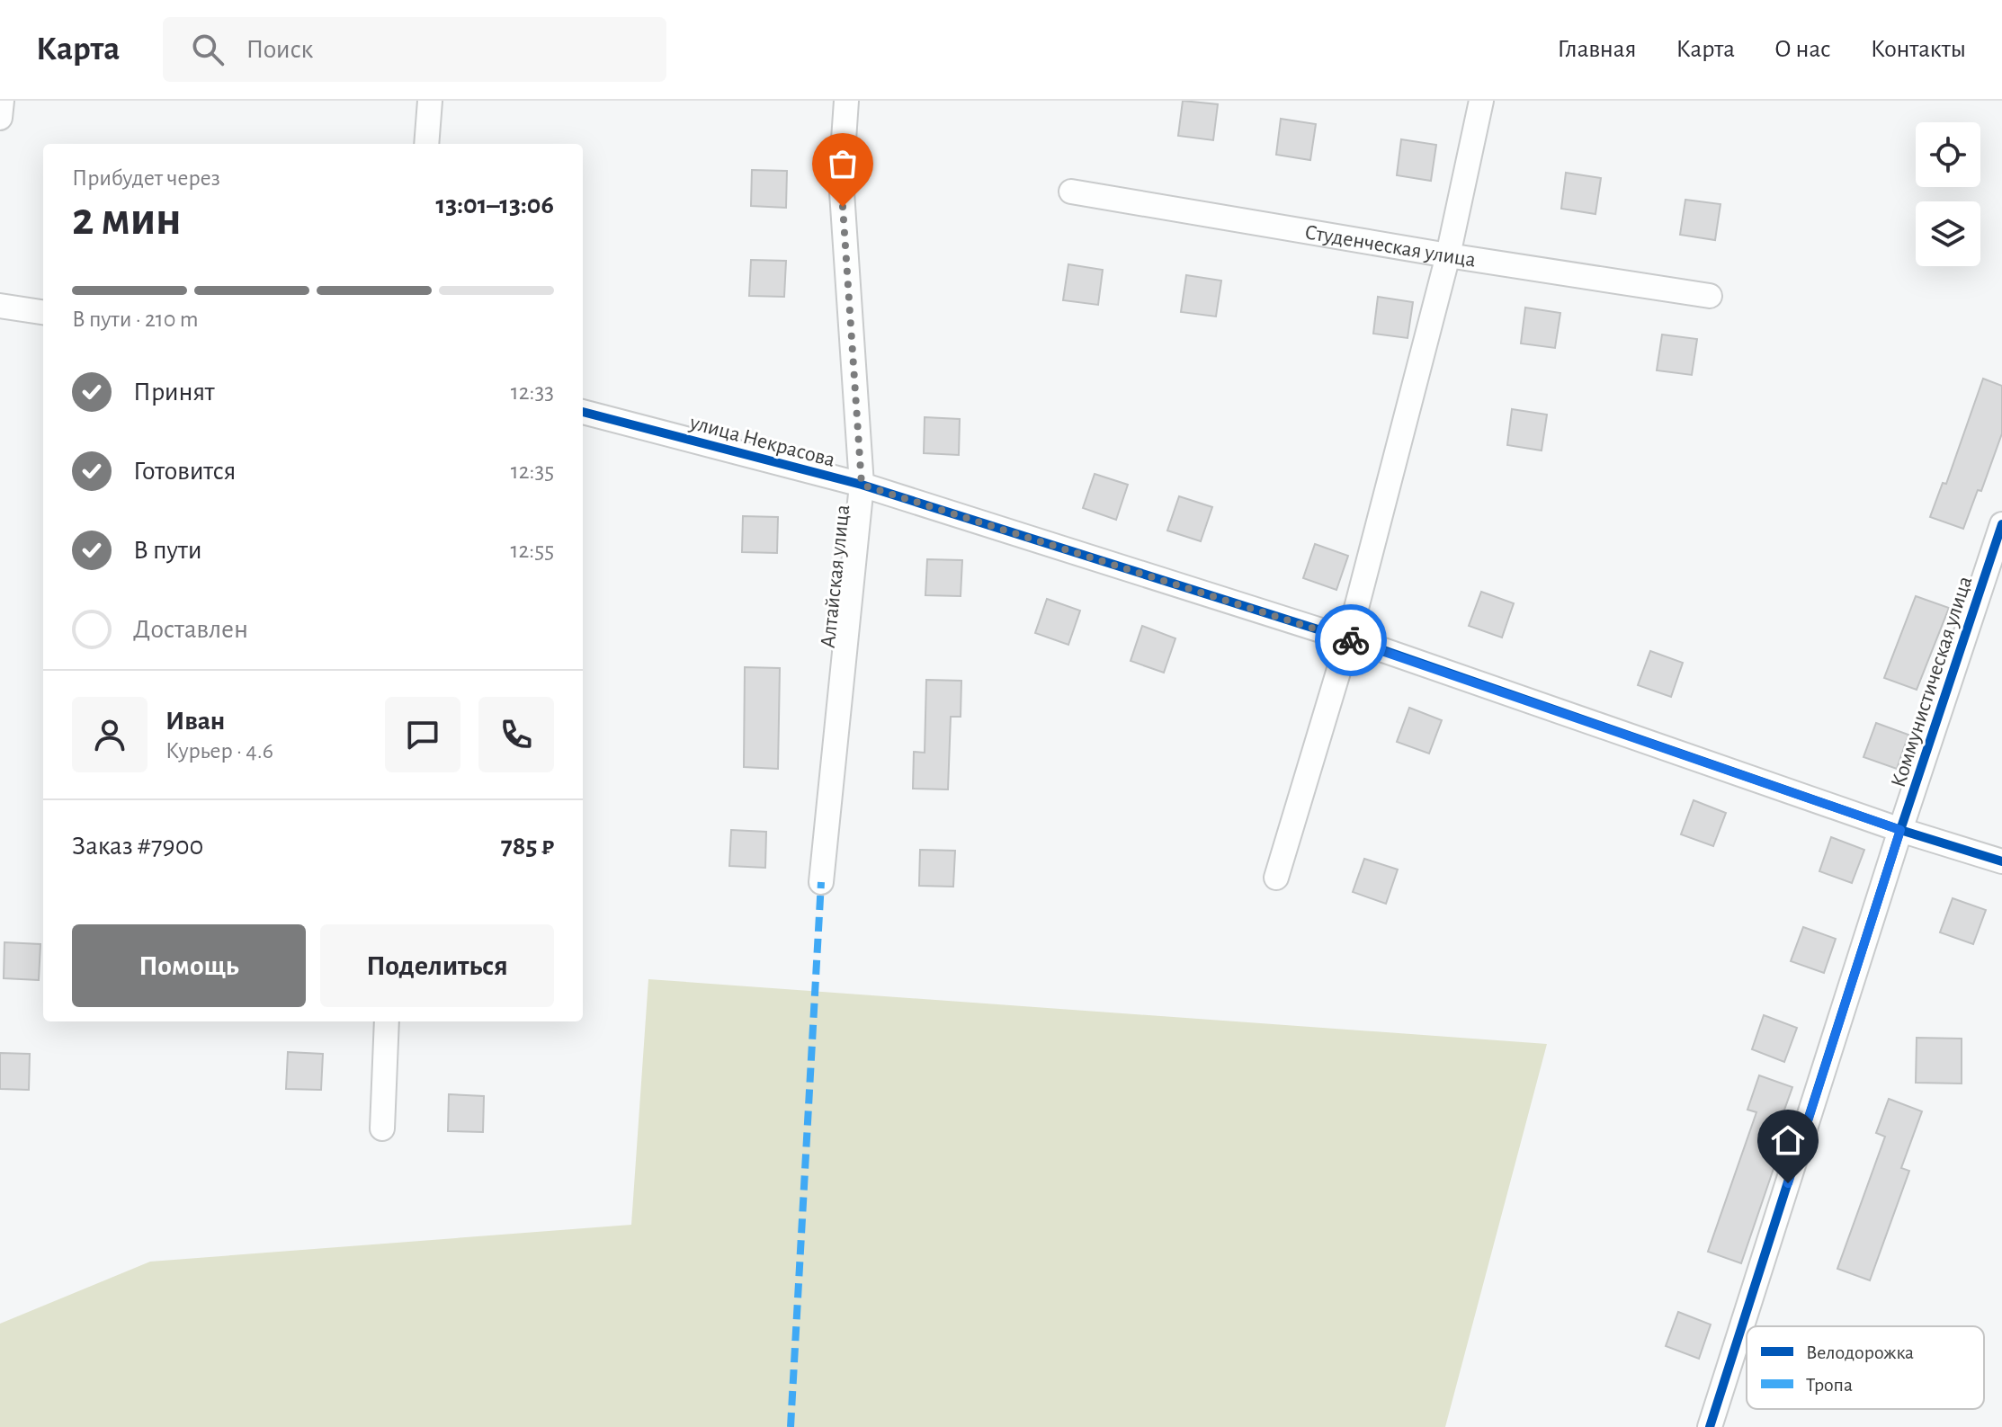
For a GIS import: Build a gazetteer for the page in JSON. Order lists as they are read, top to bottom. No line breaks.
{"streets":{"street":["Студенческая улица","улица Некрасова","Алтайская улица","Коммунистическая улица"]},"crossings":[["улица Некрасова","Алтайская улица"],["улица Некрасова","Коммунистическая улица"]],"legend":["Велодорожка","Тропа"],"page":{"header":"Карта","search":"Поиск","nav":["Главная","Карта","О нас","Контакты"],"heading":["2 мин","Прибудет через","13:01–13:06"],"panel":["Иван","Курьер · 4.6","Заказ #7900","785 ₽"],"bar":"В пути · 210 m","list":[["Принят","12:33"],["Готовится","12:35"],["В пути","12:55"],"Доставлен"],"buttons":["Помощь","Поделиться"]}}
